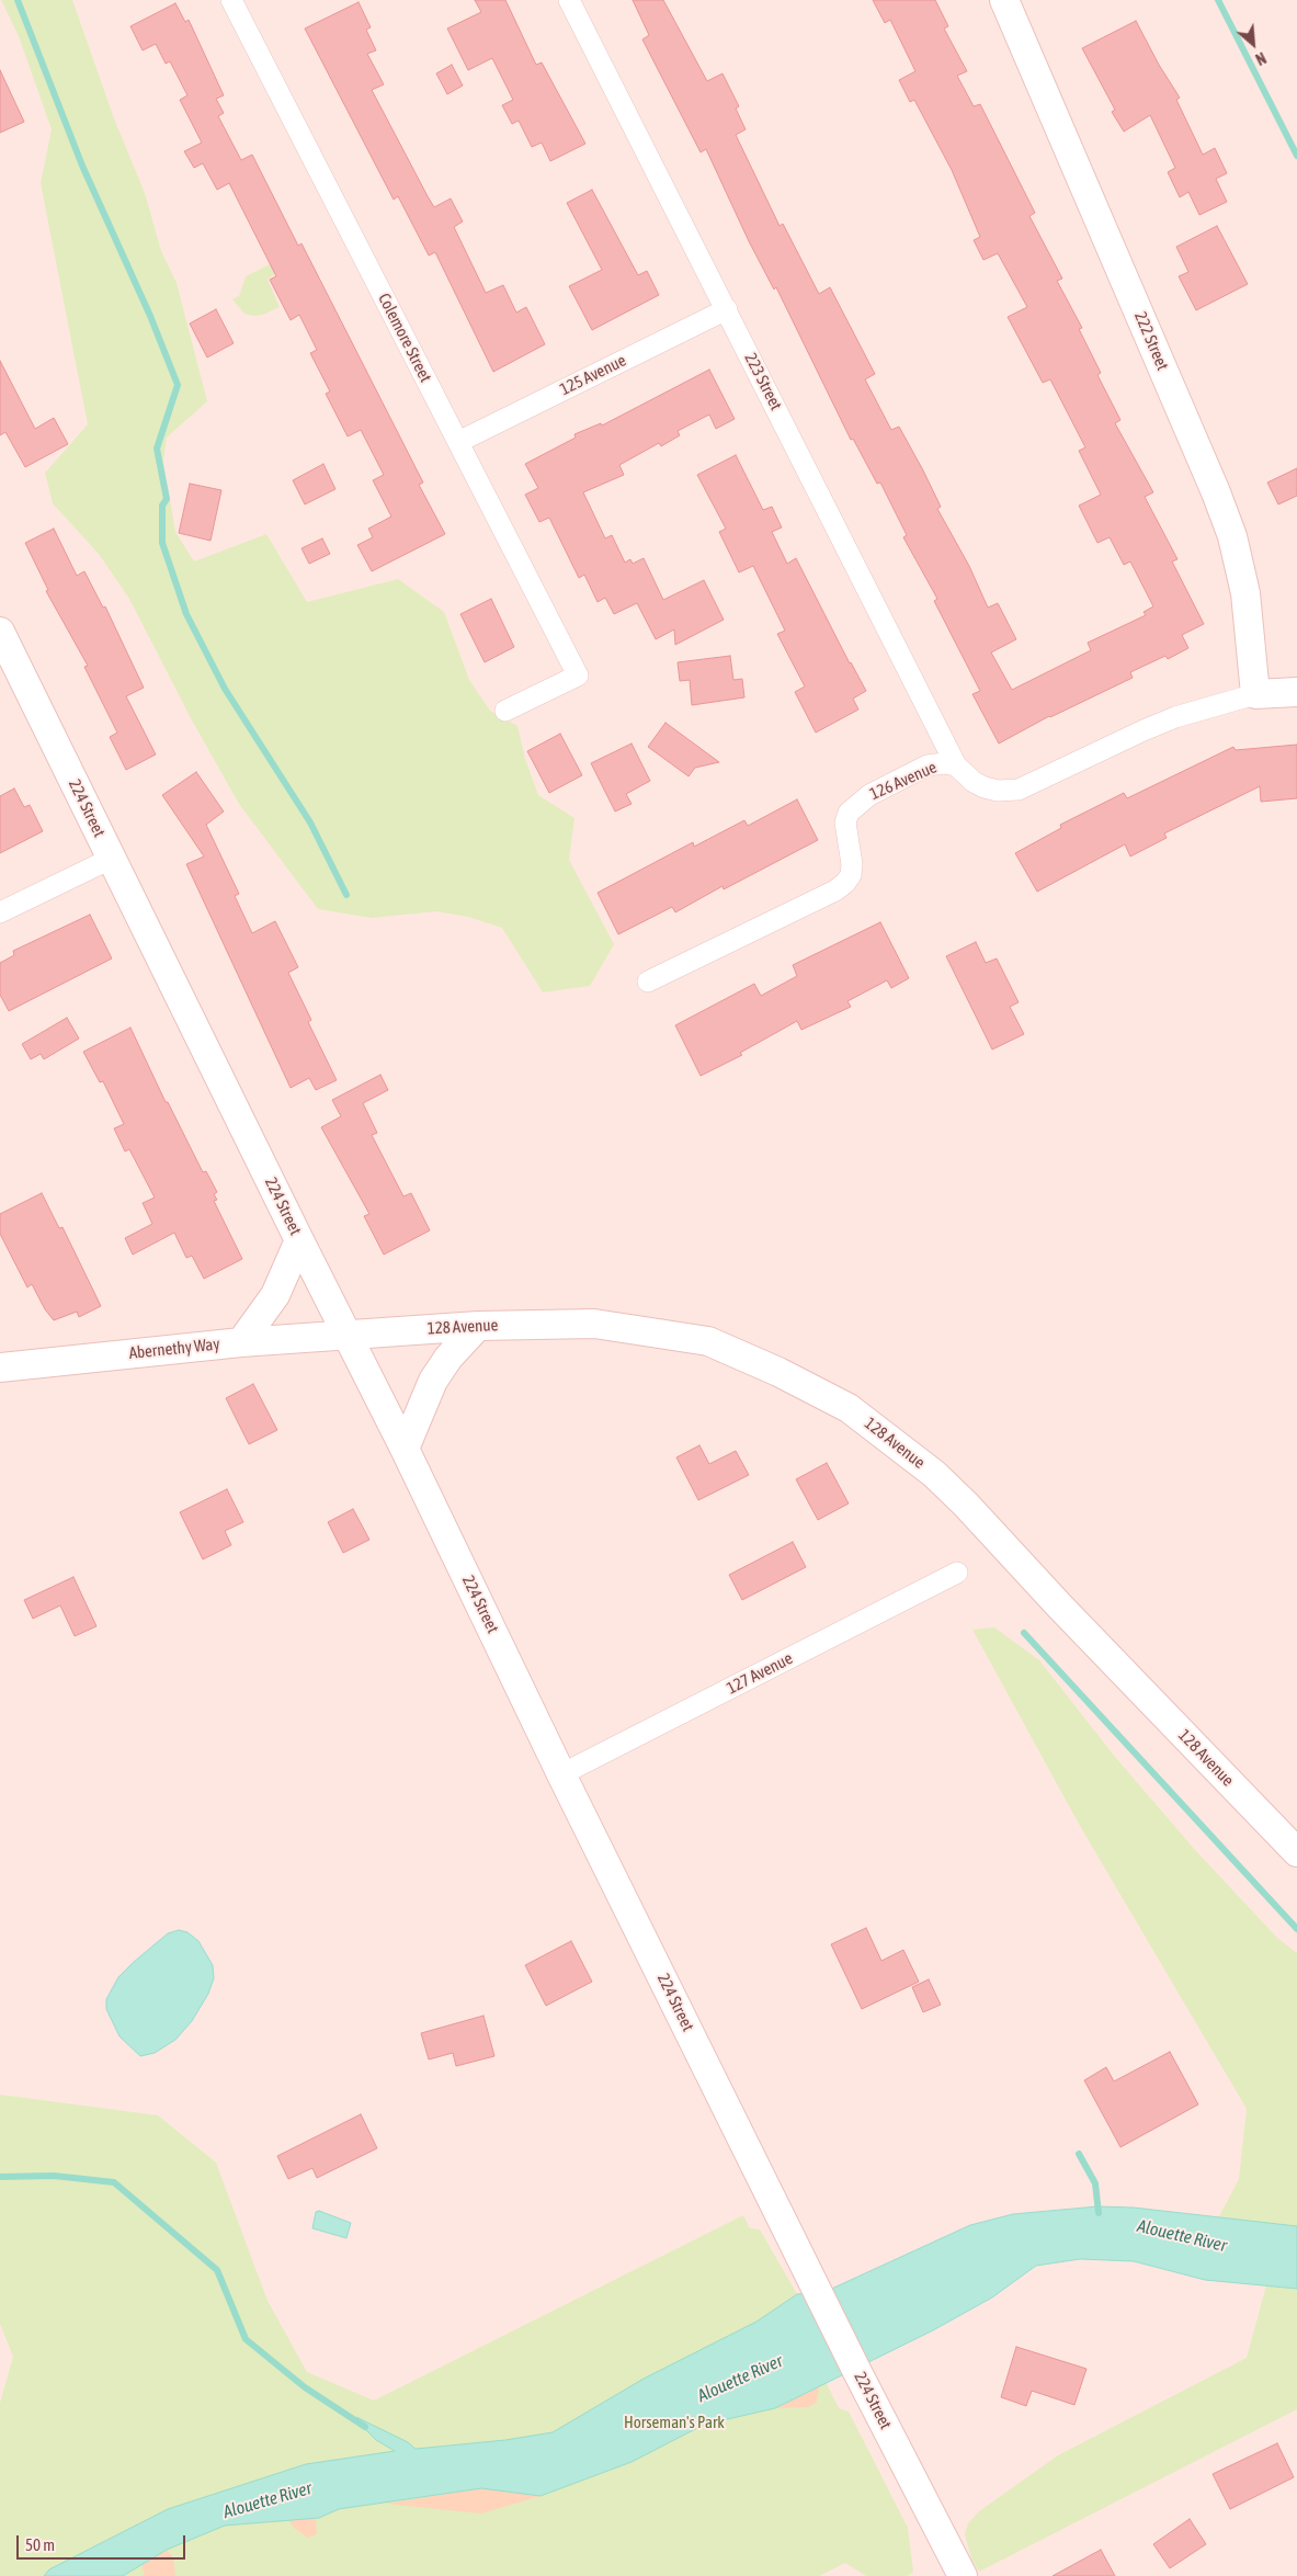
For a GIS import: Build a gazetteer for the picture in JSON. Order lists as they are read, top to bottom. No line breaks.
{"streets":{"street":["Colemore Street","222 Street","125 Avenue","223 Street","126 Avenue","224 Street","128 Avenue","Abernethy Way","127 Avenue"]},"crossings":[["Colemore Street","125 Avenue"],["222 Street","126 Avenue"],["125 Avenue","223 Street"],["223 Street","126 Avenue"],["224 Street","128 Avenue"],["224 Street","Abernethy Way"],["224 Street","127 Avenue"],["128 Avenue","Abernethy Way"]],"water":["Alouette River"],"parks":["Horseman's Park"],"scale_bar":"50 m","north":"bottom right"}
